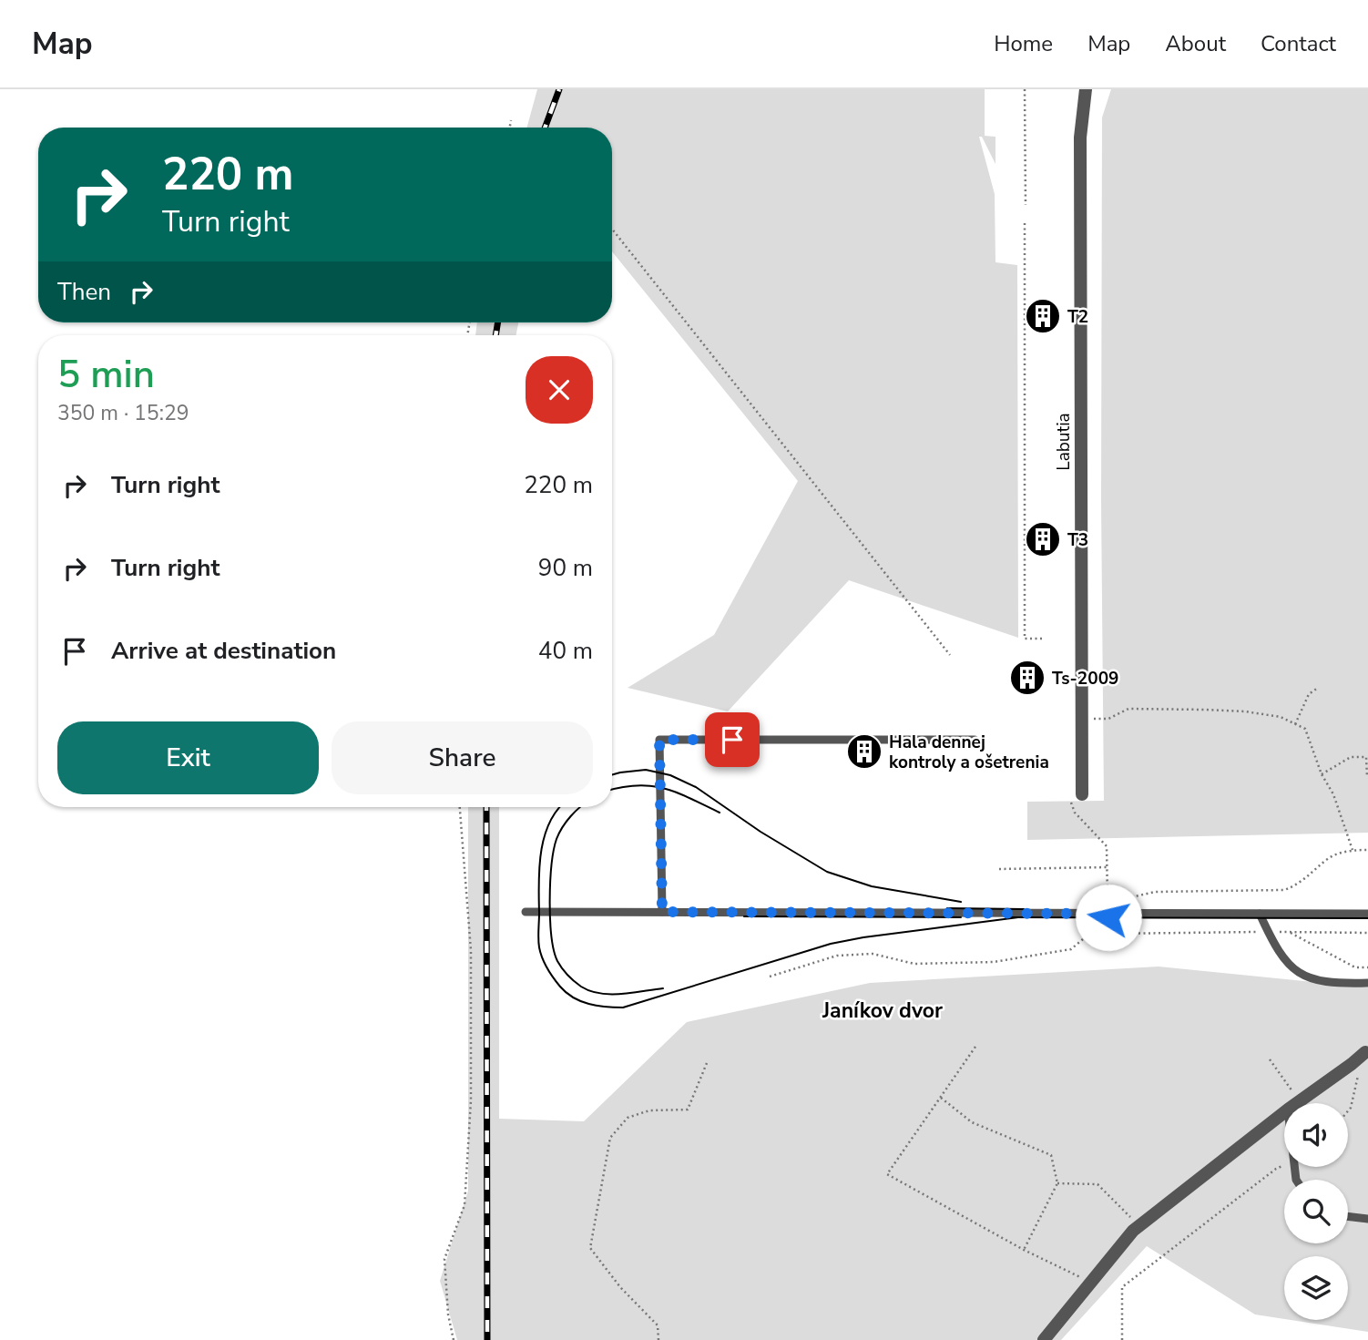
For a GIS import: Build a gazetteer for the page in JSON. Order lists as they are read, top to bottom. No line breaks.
{"streets":{"street":["Labutia"]},"districts":["Janíkov dvor"],"places":{"building":["T2","T3","Ts-2009","Hala dennej kontroly a ošetrenia"]},"page":{"header":"Map","nav":["Home","Map","About","Contact"],"turn":["220 m","Turn right"],"then":"Then","heading":["5 min","350 m · 15:29"],"list":[{"name":"Turn right","value":"220 m"},{"name":"Turn right","value":"90 m"},{"name":"Arrive at destination","value":"40 m"}],"buttons":["Exit","Share"]}}
